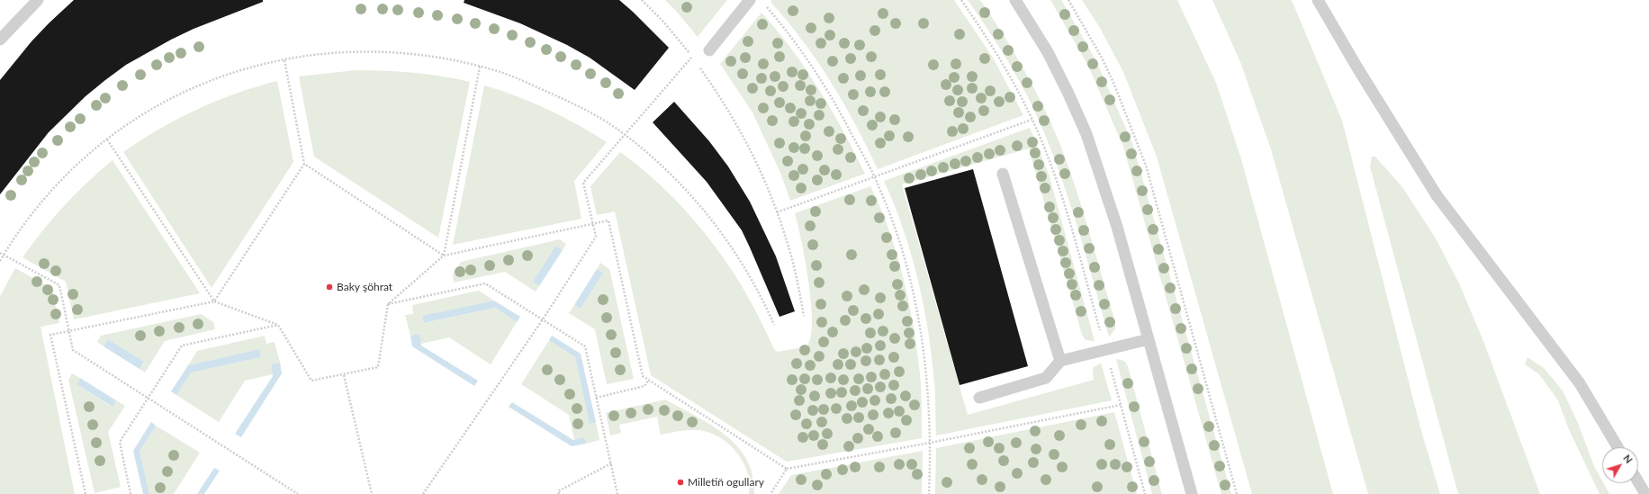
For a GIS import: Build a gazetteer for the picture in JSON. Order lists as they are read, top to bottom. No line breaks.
{"places":["Baky şöhrat","Milletiň ogullary"],"north":"top right"}
